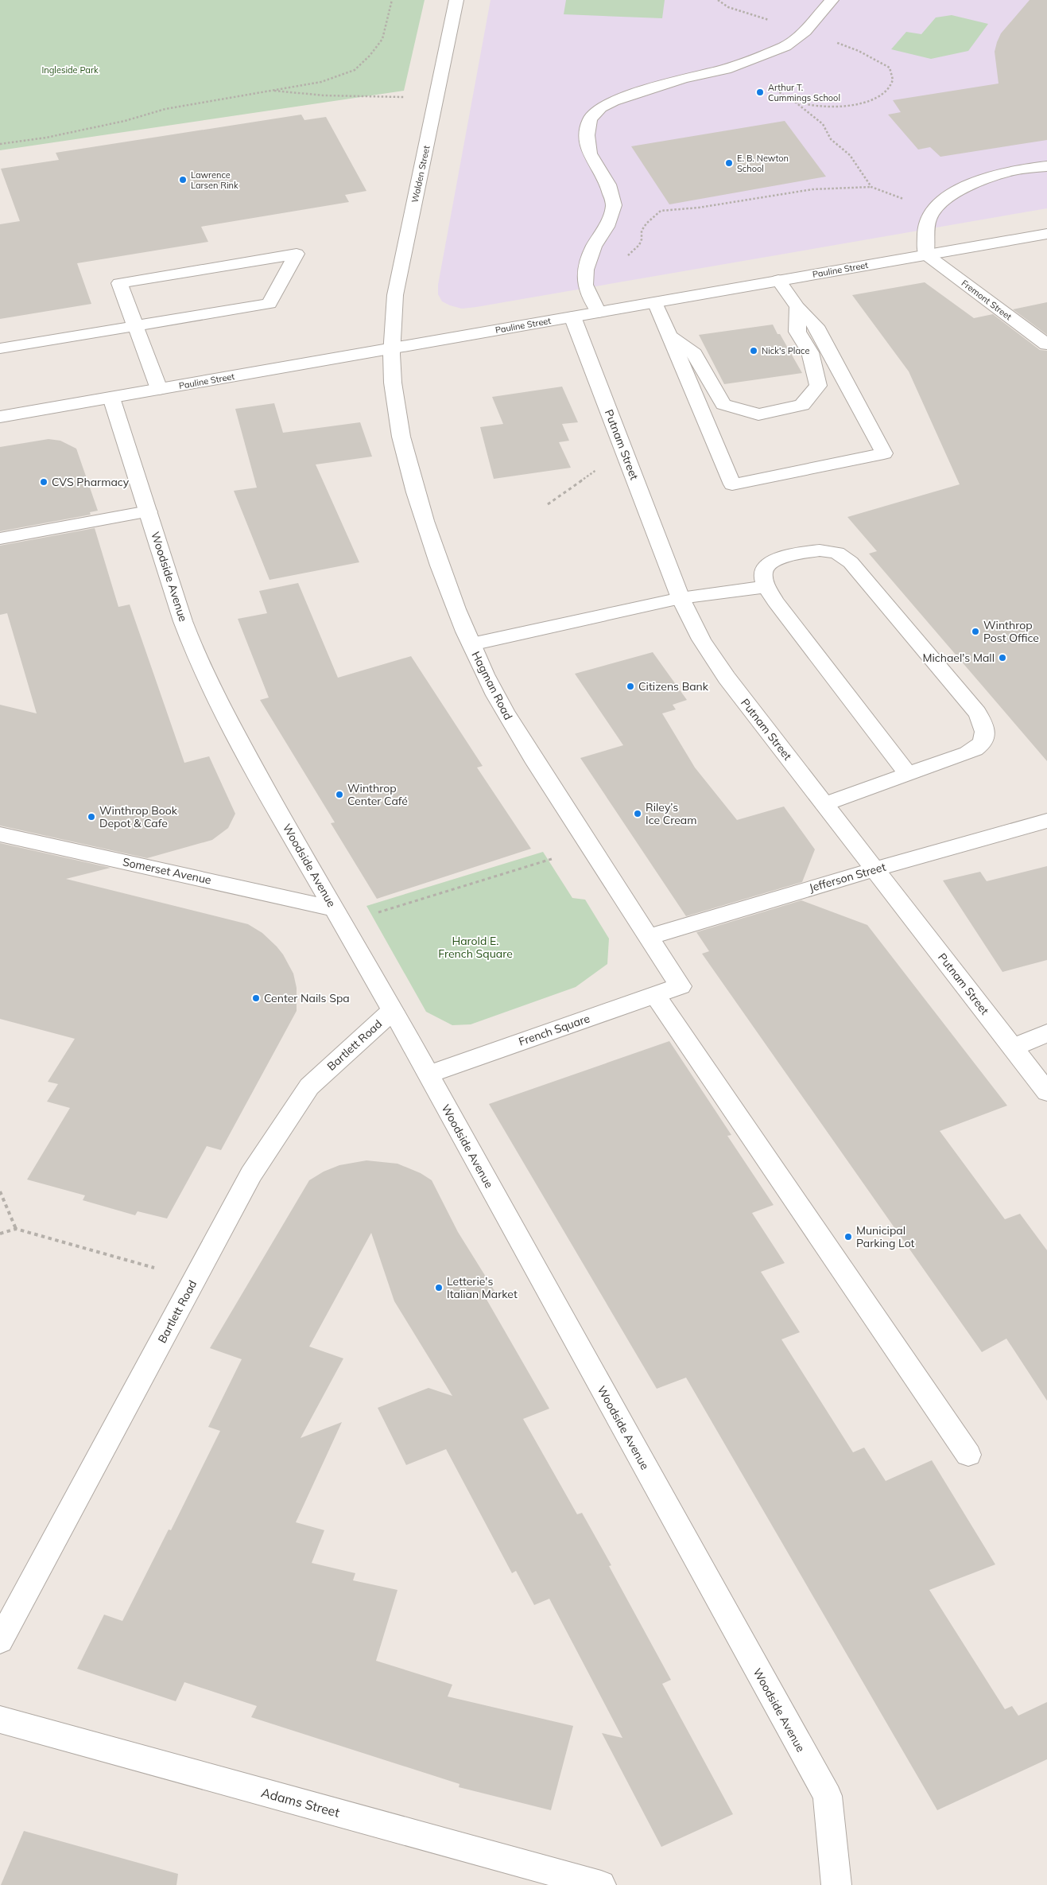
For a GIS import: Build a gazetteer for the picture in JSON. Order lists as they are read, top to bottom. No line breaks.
{"streets":{"street":["Walden Street","Pauline Street","Fremont Street","Putnam Street","Woodside Avenue","Hagman Road","Somerset Avenue","Jefferson Street","French Square","Bartlett Road","Adams Street"]},"crossings":[["Walden Street","Pauline Street"],["Walden Street","Hagman Road"],["Pauline Street","Fremont Street"],["Pauline Street","Putnam Street"],["Pauline Street","Woodside Avenue"],["Pauline Street","Hagman Road"],["Putnam Street","Jefferson Street"],["Woodside Avenue","Somerset Avenue"],["Woodside Avenue","French Square"],["Woodside Avenue","Bartlett Road"],["Hagman Road","Jefferson Street"],["Hagman Road","French Square"]],"parks":["Ingleside Park","Harold E. French Square"],"places":["Arthur T. Cummings School","E. B. Newton School","Lawrence Larsen Rink","Nick's Place","CVS Pharmacy","Winthrop Post Office","Michael's Mall","Citizens Bank","Winthrop Center Café","Riley’s Ice Cream","Winthrop Book Depot & Cafe","Center Nails Spa","Municipal Parking Lot","Letterie's Italian Market"]}
